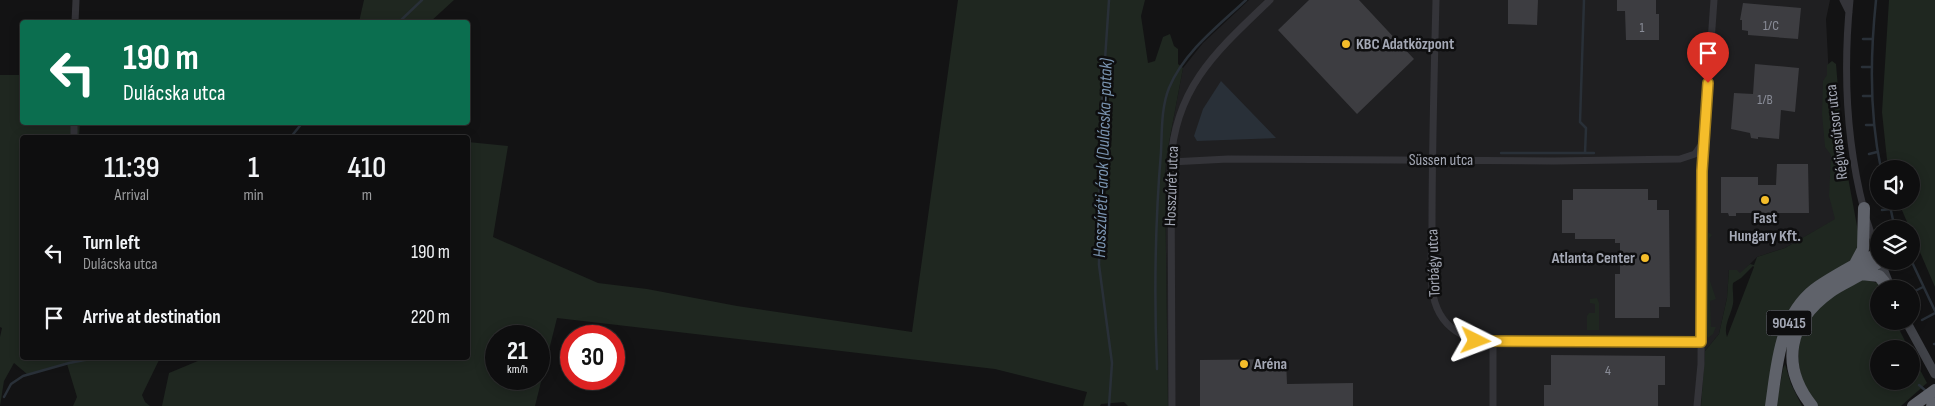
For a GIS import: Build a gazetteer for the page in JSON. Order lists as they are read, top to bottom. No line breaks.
{"streets":{"highway":["90415"],"street":["Régivasútsor utca","Süssen utca","Hosszúrét utca","Torbágy utca"]},"crossings":[["Süssen utca","Hosszúrét utca"],["Süssen utca","Torbágy utca"]],"water":["Hosszúréti-árok (Dulácska-patak)"],"places":["KBC Adatközpont","Fast Hungary Kft.","Atlanta Center","Aréna"],"house_numbers":["1/C","1","1/B","4"],"page":{"turn":["190 m","Dulácska utca"],"eta":["11:39","Arrival","1","min","410","m"],"map_buttons":["+","−"],"list":[{"name":"Turn left","note":"Dulácska utca","value":"190 m"},{"name":"Arrive at destination","value":"220 m"}],"speed":"21 km/h","limit":"30"}}
